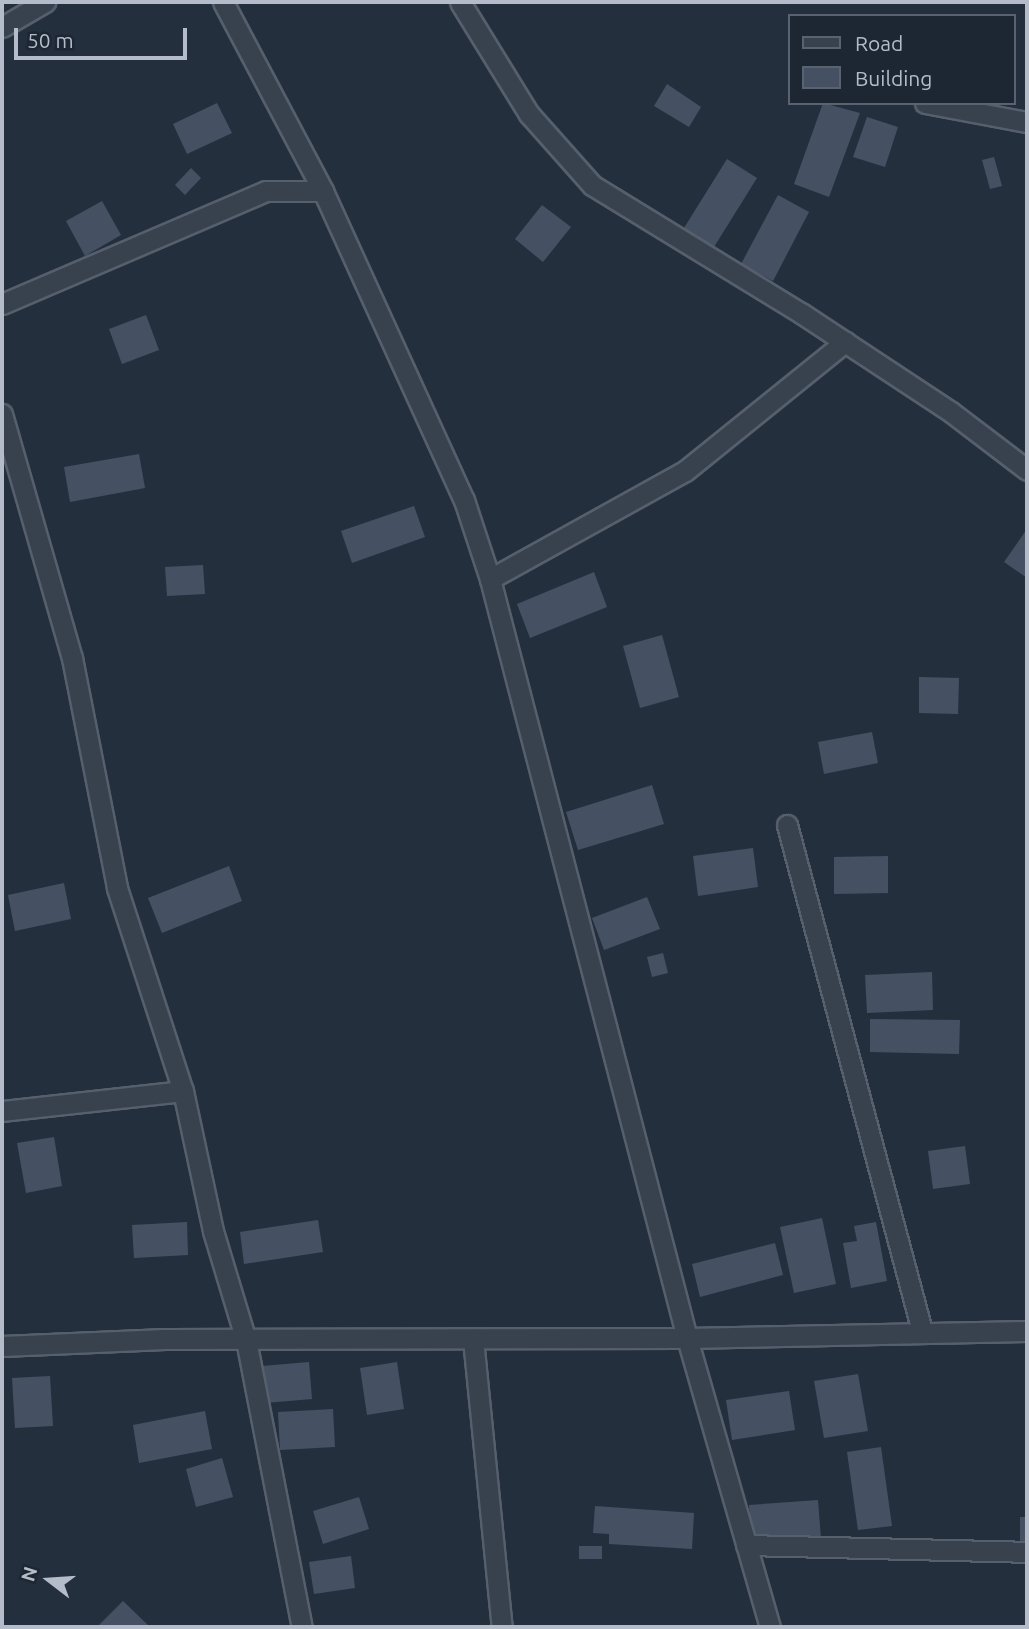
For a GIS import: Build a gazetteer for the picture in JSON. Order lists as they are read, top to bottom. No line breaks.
{"legend":["Road","Building"],"scale_bar":"50 m","north":"left"}
